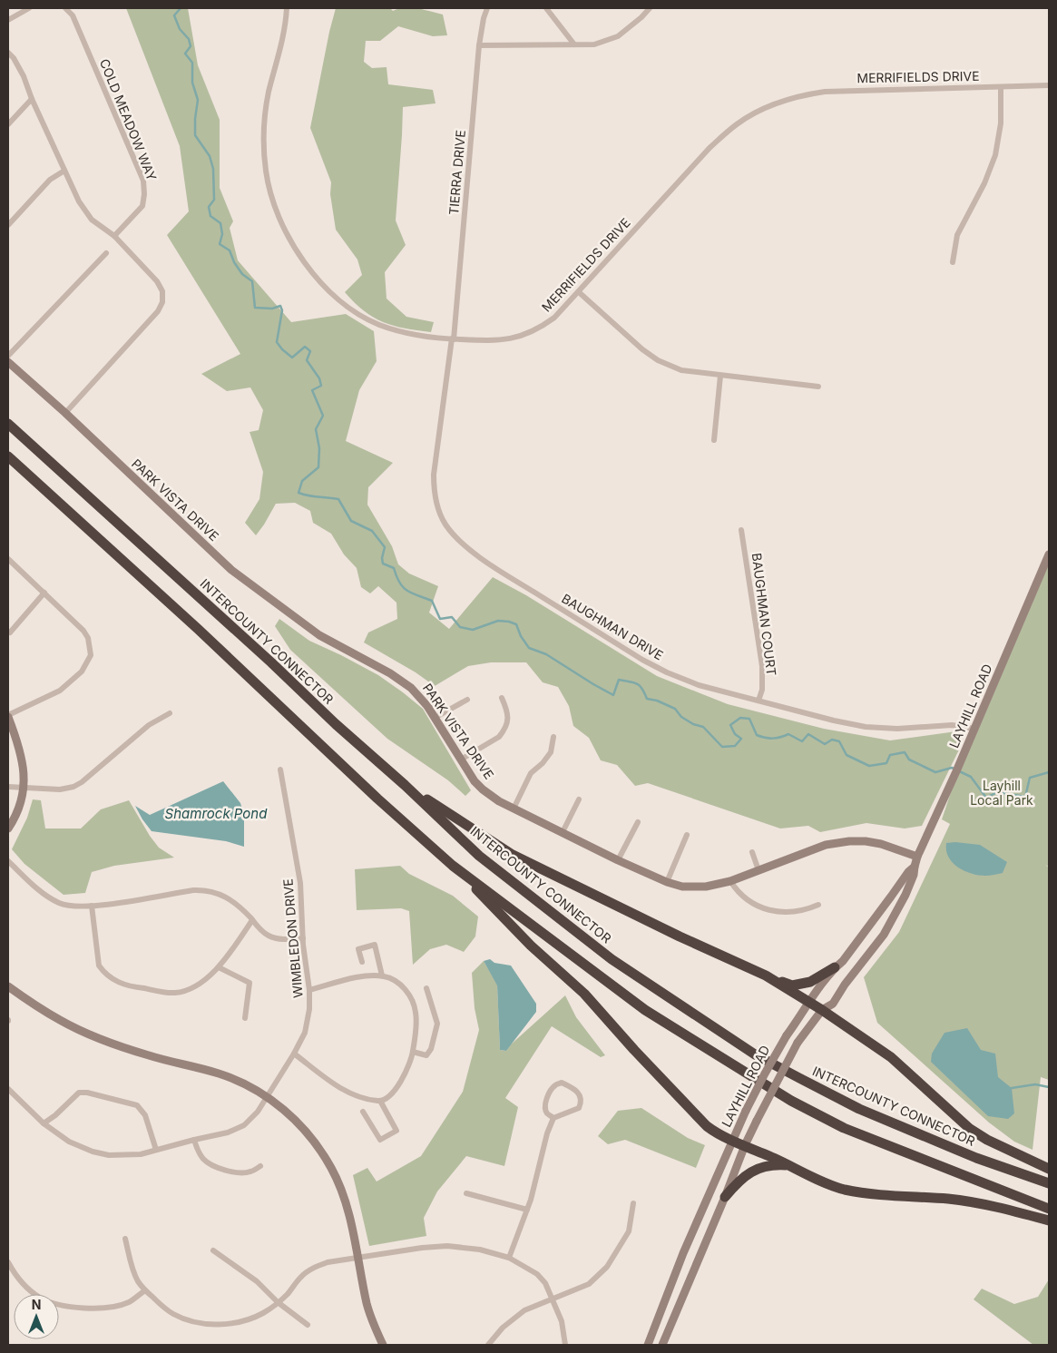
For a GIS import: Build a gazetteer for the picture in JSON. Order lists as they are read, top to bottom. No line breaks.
{"streets":{"highway":["INTERCOUNTY CONNECTOR"],"street":["MERRIFIELDS DRIVE","COLD MEADOW WAY","TIERRA DRIVE","PARK VISTA DRIVE","BAUGHMAN COURT","BAUGHMAN DRIVE","LAYHILL ROAD","WIMBLEDON DRIVE"]},"crossings":[["MERRIFIELDS DRIVE","TIERRA DRIVE"],["MERRIFIELDS DRIVE","BAUGHMAN DRIVE"],["TIERRA DRIVE","BAUGHMAN DRIVE"],["PARK VISTA DRIVE","LAYHILL ROAD"],["BAUGHMAN COURT","BAUGHMAN DRIVE"],["BAUGHMAN DRIVE","LAYHILL ROAD"]],"water":["Shamrock Pond"],"parks":["Layhill Local Park"],"north":"top"}
